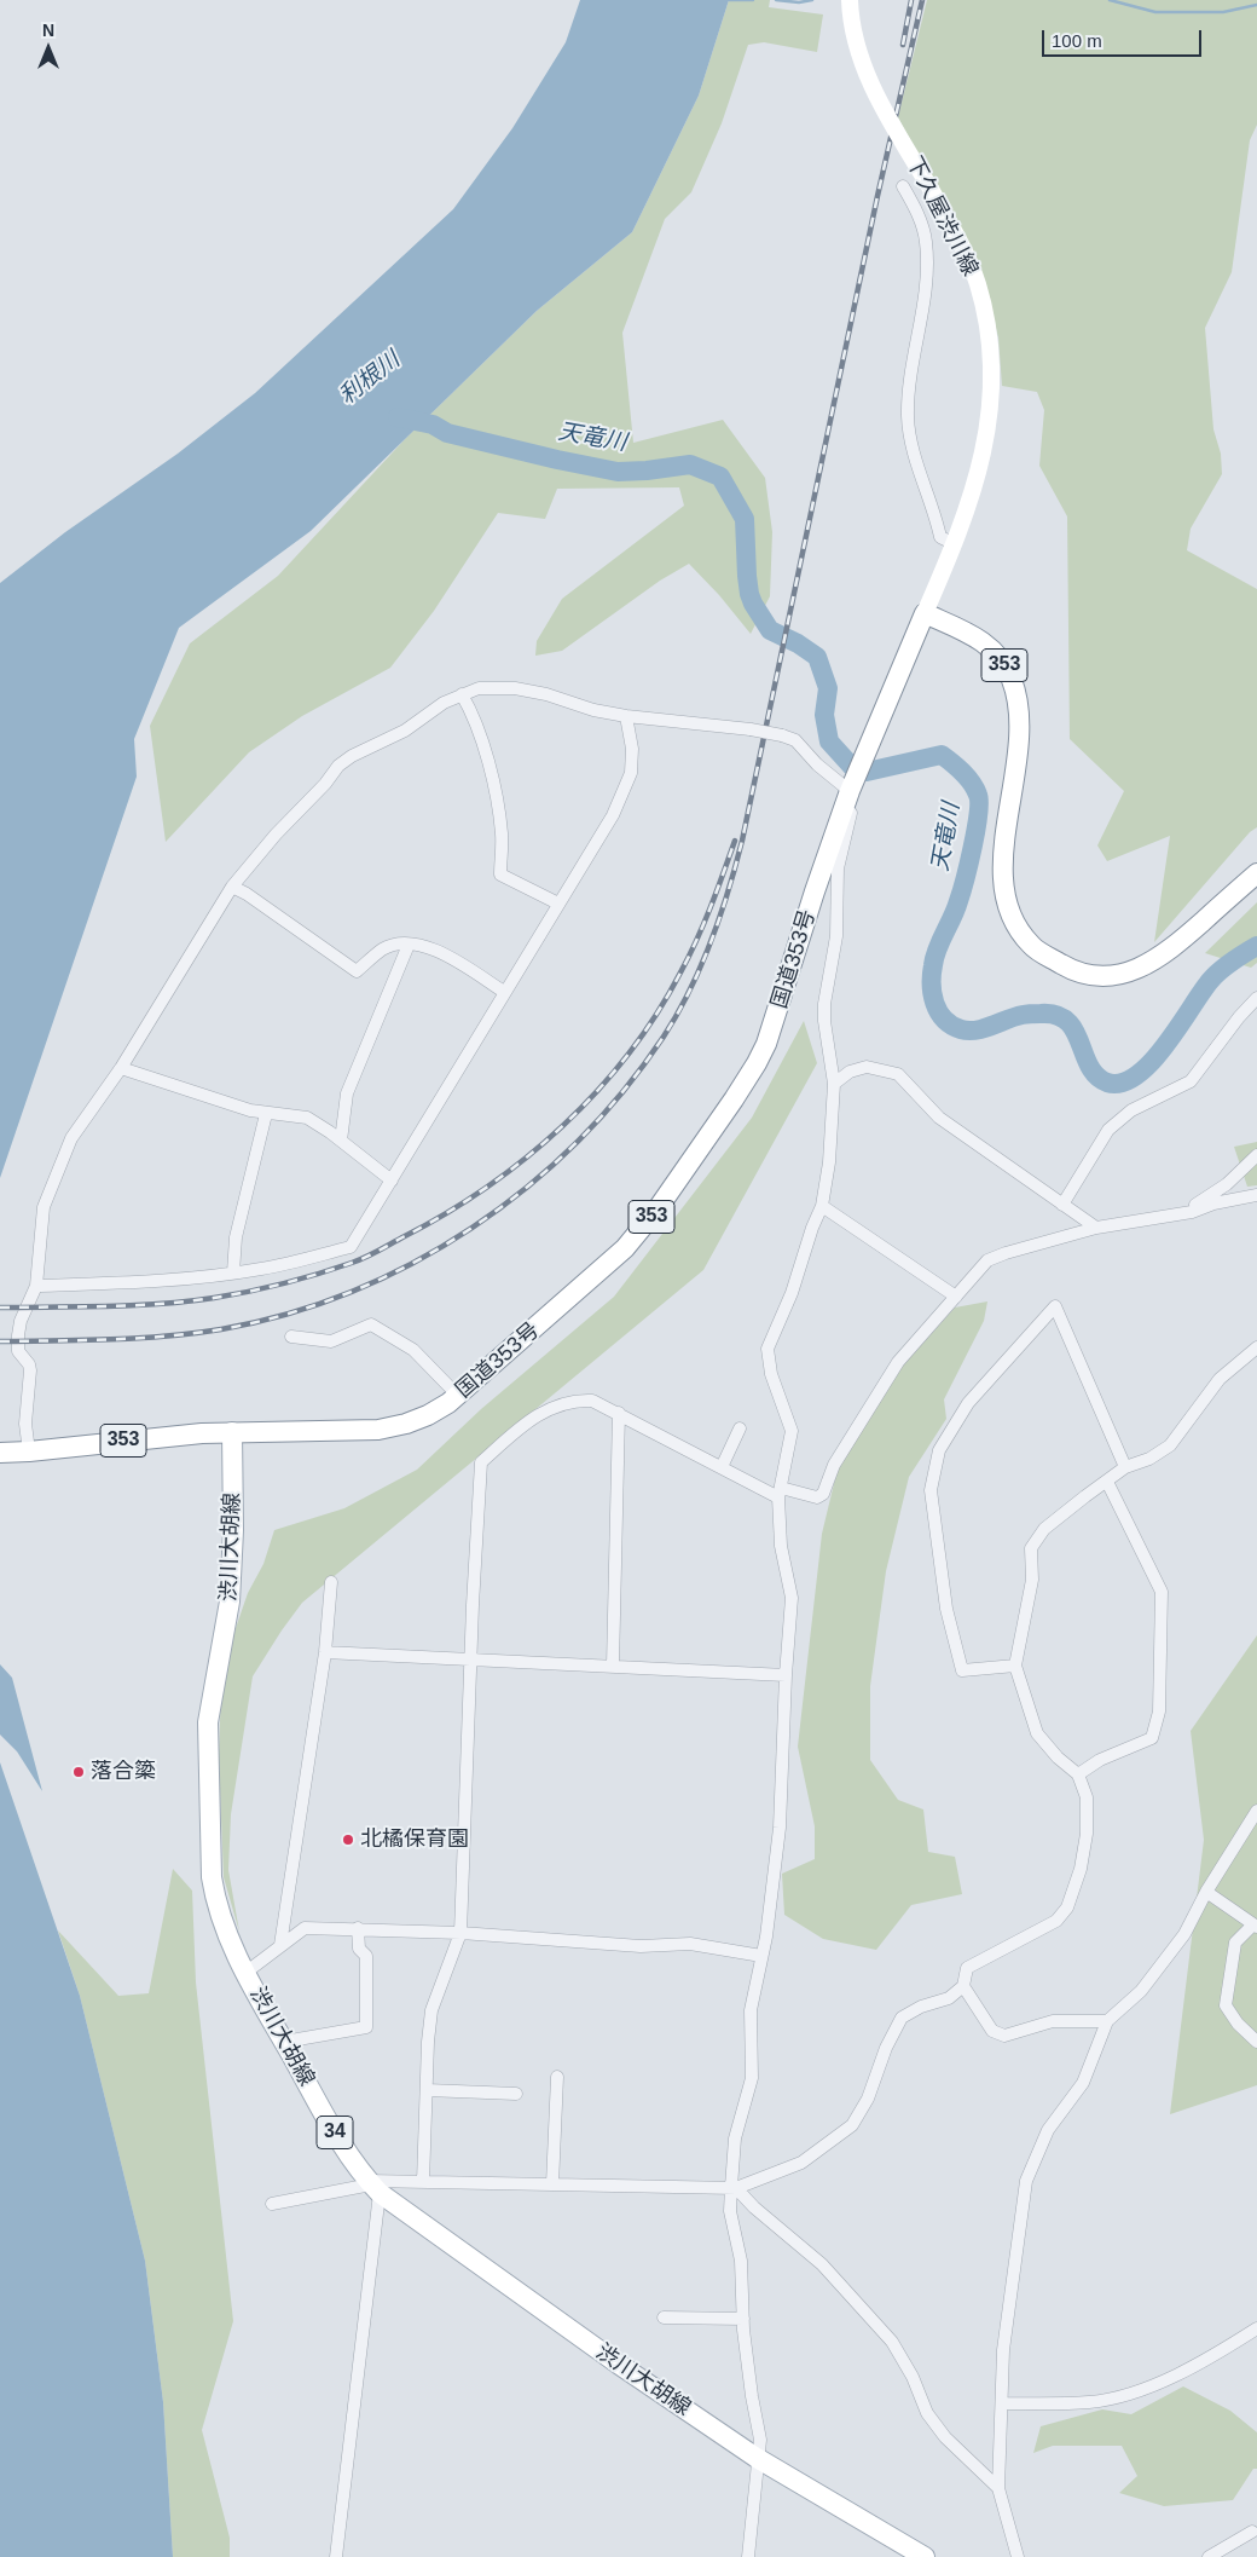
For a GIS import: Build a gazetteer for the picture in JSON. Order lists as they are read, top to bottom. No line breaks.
{"streets":{"main road":["下久屋渋川線","353","国道353号","渋川大胡線","34"]},"crossings":[["下久屋渋川線","353"],["下久屋渋川線","国道353号"],["353","国道353号"],["国道353号","渋川大胡線"]],"water":["利根川","天竜川"],"places":["落合簗","北橘保育園"],"scale_bar":"100 m","north":"top"}
